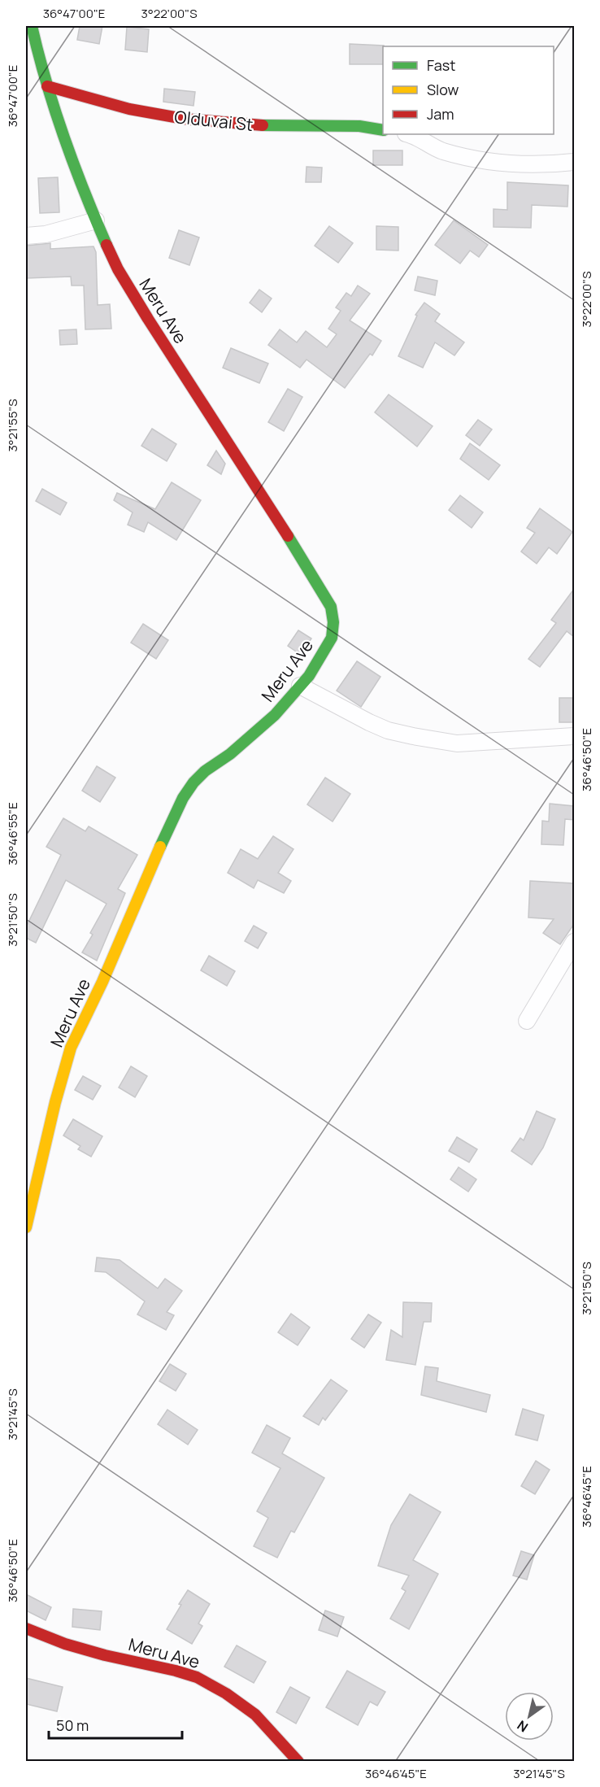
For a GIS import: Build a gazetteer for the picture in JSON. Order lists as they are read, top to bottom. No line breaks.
{"streets":{"street":["Olduvai St","Meru Ave"]},"crossings":[["Olduvai St","Meru Ave"]],"legend":["Fast","Slow","Jam"],"scale_bar":"50 m","north":"bottom left","coordinates":["36°47'00\"E","3°22'00\"S","3°21'55\"S","36°46'50\"E","36°46'55\"E","3°21'50\"S","3°21'45\"S","36°46'45\"E"]}
